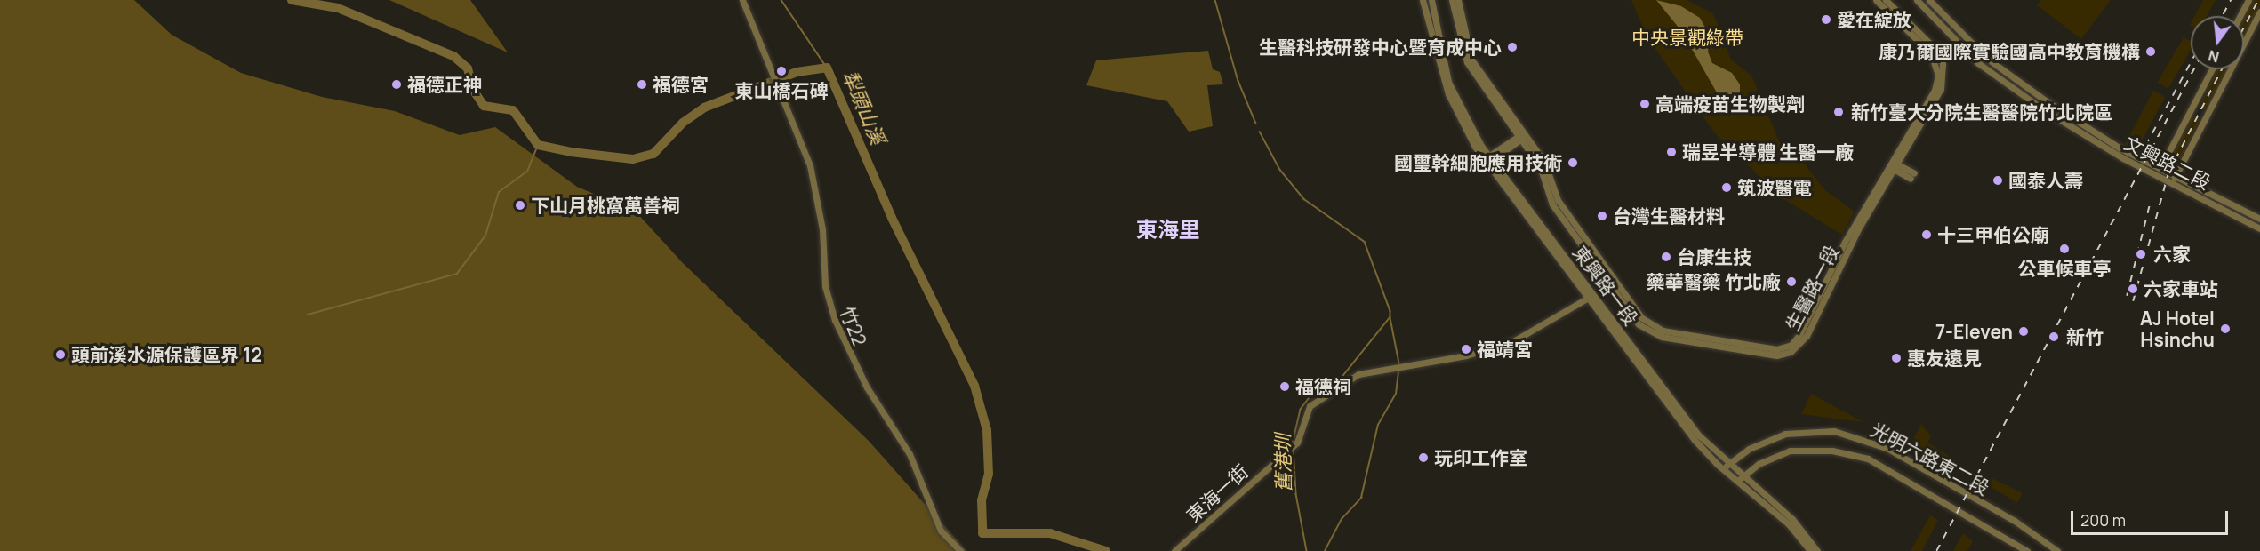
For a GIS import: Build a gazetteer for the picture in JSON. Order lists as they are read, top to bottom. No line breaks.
{"streets":{"street":["文興路二段","東興路一段","生醫路一段","竹22","光明六路東二段","東海一街"]},"crossings":[["東興路一段","光明六路東二段"],["東興路一段","東海一街"]],"districts":["東海里"],"water":["犁頭山溪","舊港圳"],"parks":["中央景觀綠帶"],"places":["愛在綻放","生醫科技研發中心暨育成中心","康乃爾國際實驗國高中教育機構","東山橋石碑","福德正神","福德宮","高端疫苗生物製劑","新竹臺大分院生醫醫院竹北院區","瑞昱半導體 生醫一廠","國璽幹細胞應用技術","國泰人壽","筑波醫電","下山月桃窩萬善祠","台灣生醫材料","十三甲伯公廟","公車候車亭","六家","台康生技","藥華醫藥 竹北廠","六家車站","AJ Hotel Hsinchu","7-Eleven","新竹","福靖宮","頭前溪水源保護區界 12","惠友遠見","福德祠","玩印工作室"],"scale_bar":"200 m","north":"bottom"}
